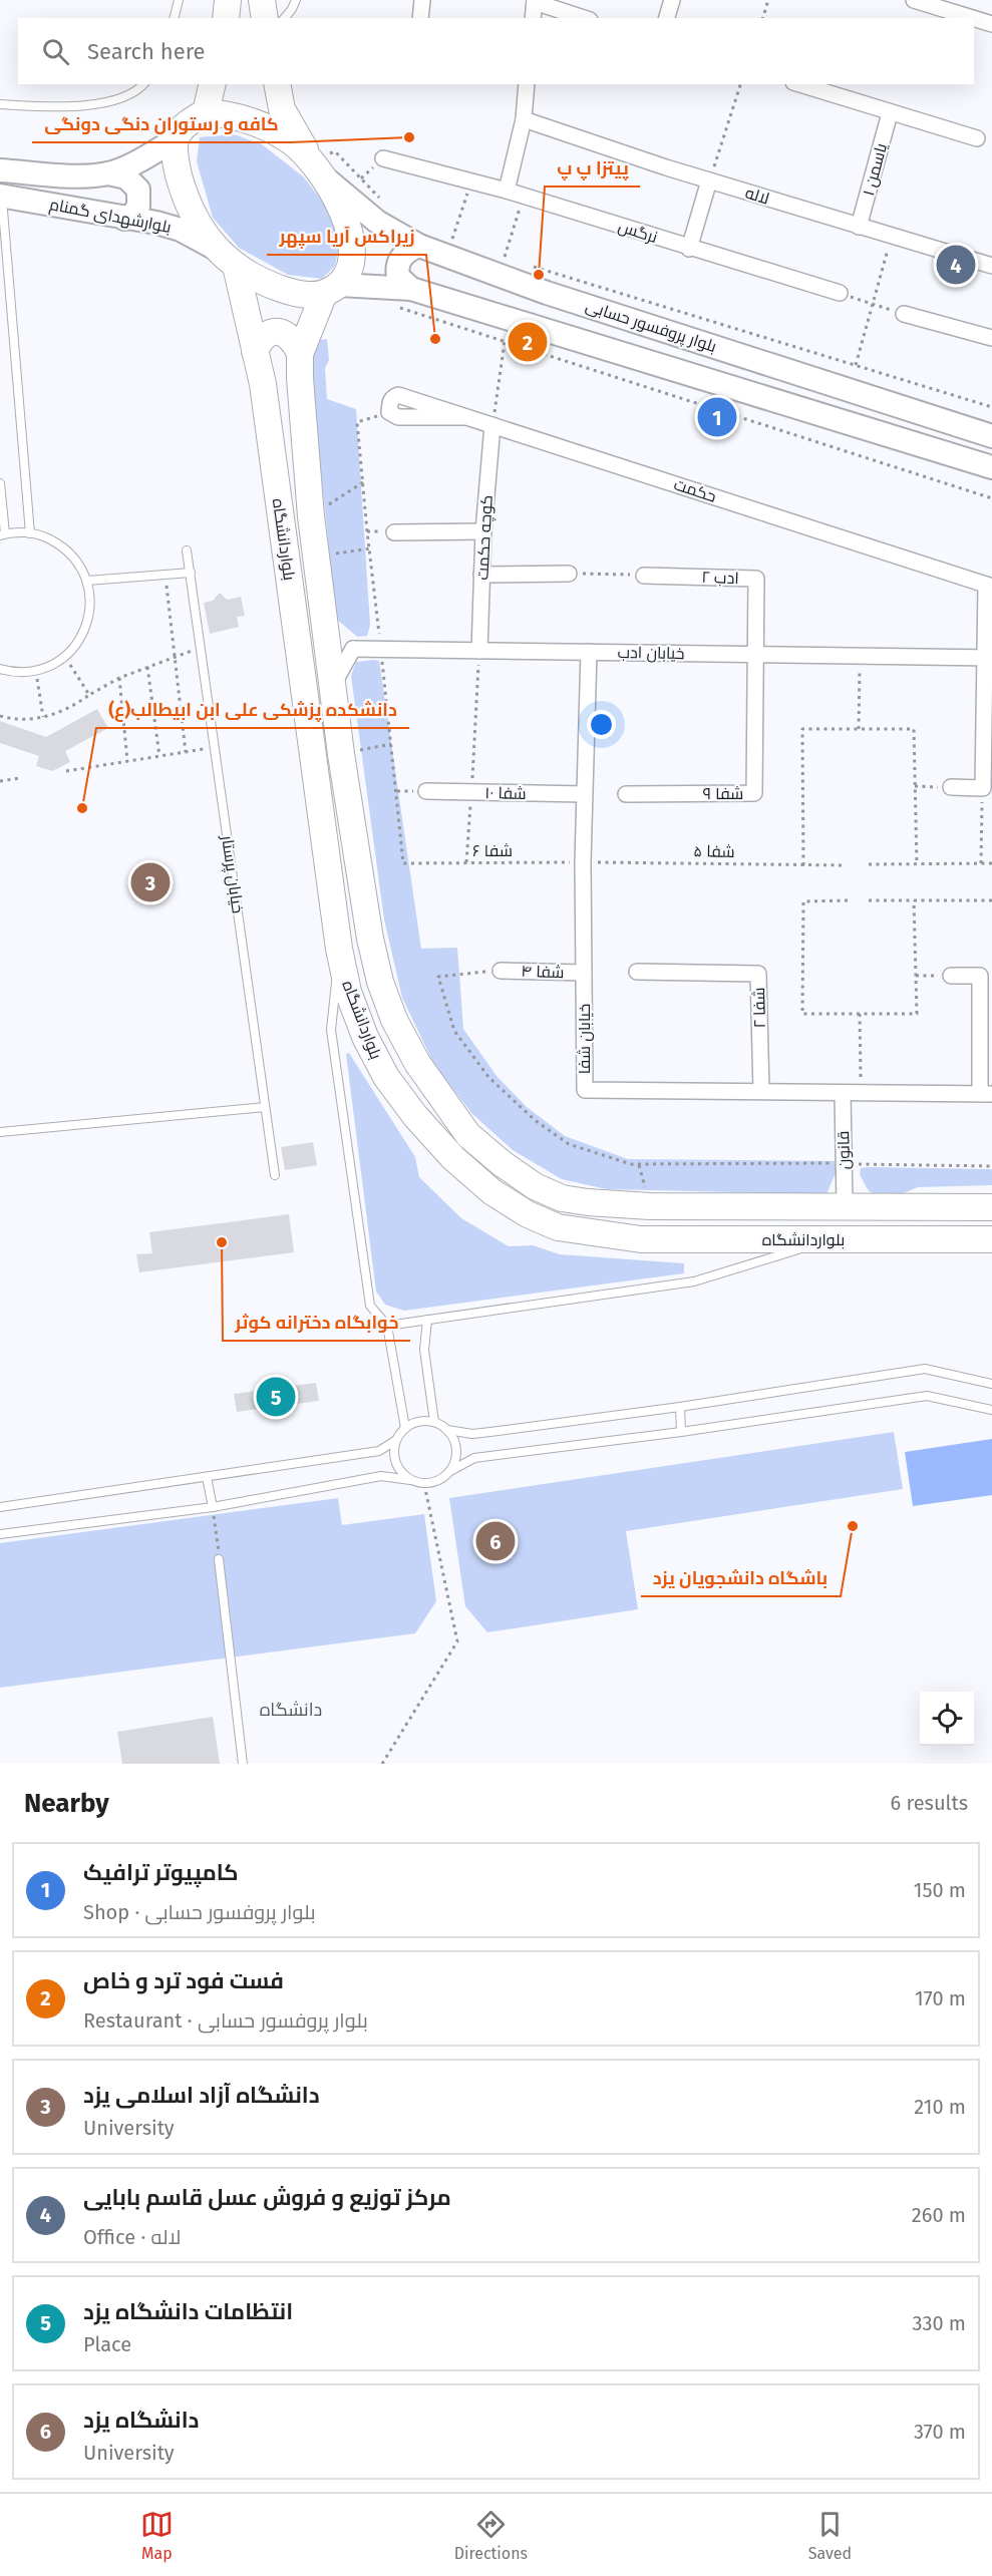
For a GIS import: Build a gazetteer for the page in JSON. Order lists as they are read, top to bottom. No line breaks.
{"streets":{"main road":["بلوارشهدای گمنام","بلوار پروفسور حسابی","بلواردانشگاه"],"street":["یاسمن ۱","لاله","نرگس","حکمت","کوچه حکمت","ادب ۲","خیابان ادب","شفا ۱۰","شفا ۹","شفا ۴","شفا ۲","خیابان شفا","قانون"],"lane":["خیابان پرستار"],"path":["شفا ۶","شفا ۵"]},"crossings":[["یاسمن ۱","لاله"],["بلوارشهدای گمنام","بلوار پروفسور حسابی"],["بلوارشهدای گمنام","بلواردانشگاه"],["بلوار پروفسور حسابی","بلواردانشگاه"],["حکمت","کوچه حکمت"],["کوچه حکمت","خیابان ادب"],["بلواردانشگاه","قانون"],["ادب ۲","خیابان ادب"],["ادب ۲","شفا ۹"],["خیابان ادب","شفا ۹"],["خیابان ادب","خیابان شفا"],["شفا ۱۰","خیابان شفا"],["شفا ۶","شفا ۵"],["شفا ۶","خیابان شفا"],["شفا ۵","خیابان شفا"],["شفا ۴","خیابان شفا"],["شفا ۲","خیابان شفا"],["خیابان شفا","قانون"]],"districts":["دانشگاه"],"places":["کافه و رستوران دنگی دونگی","پیتزا پ پ","زیراکس آریا سپهر","دانشکده پزشکی علی ابن ابیطالب(ع)","خوابگاه دخترانه کوثر","باشگاه دانشجویان یزد"],"page":{"search":"Search here","pins":["4","2","1","3","5","6"],"heading":["Nearby","6 results"],"list":[{"mark":"1","name":"کامپیوتر ترافیک","note":"Shop · بلوار پروفسور حسابی","value":"150 m"},{"mark":"2","name":"فست فود ترد و خاص","note":"Restaurant · بلوار پروفسور حسابی","value":"170 m"},{"mark":"3","name":"دانشگاه آزاد اسلامی یزد","note":"University","value":"210 m"},{"mark":"4","name":"مرکز توزیع و فروش عسل قاسم بابایی","note":"Office · لاله","value":"260 m"},{"mark":"5","name":"انتظامات دانشگاه یزد","note":"Place","value":"330 m"},{"mark":"6","name":"دانشگاه یزد","note":"University","value":"370 m"}],"nav":["Map","Directions","Saved"]}}
